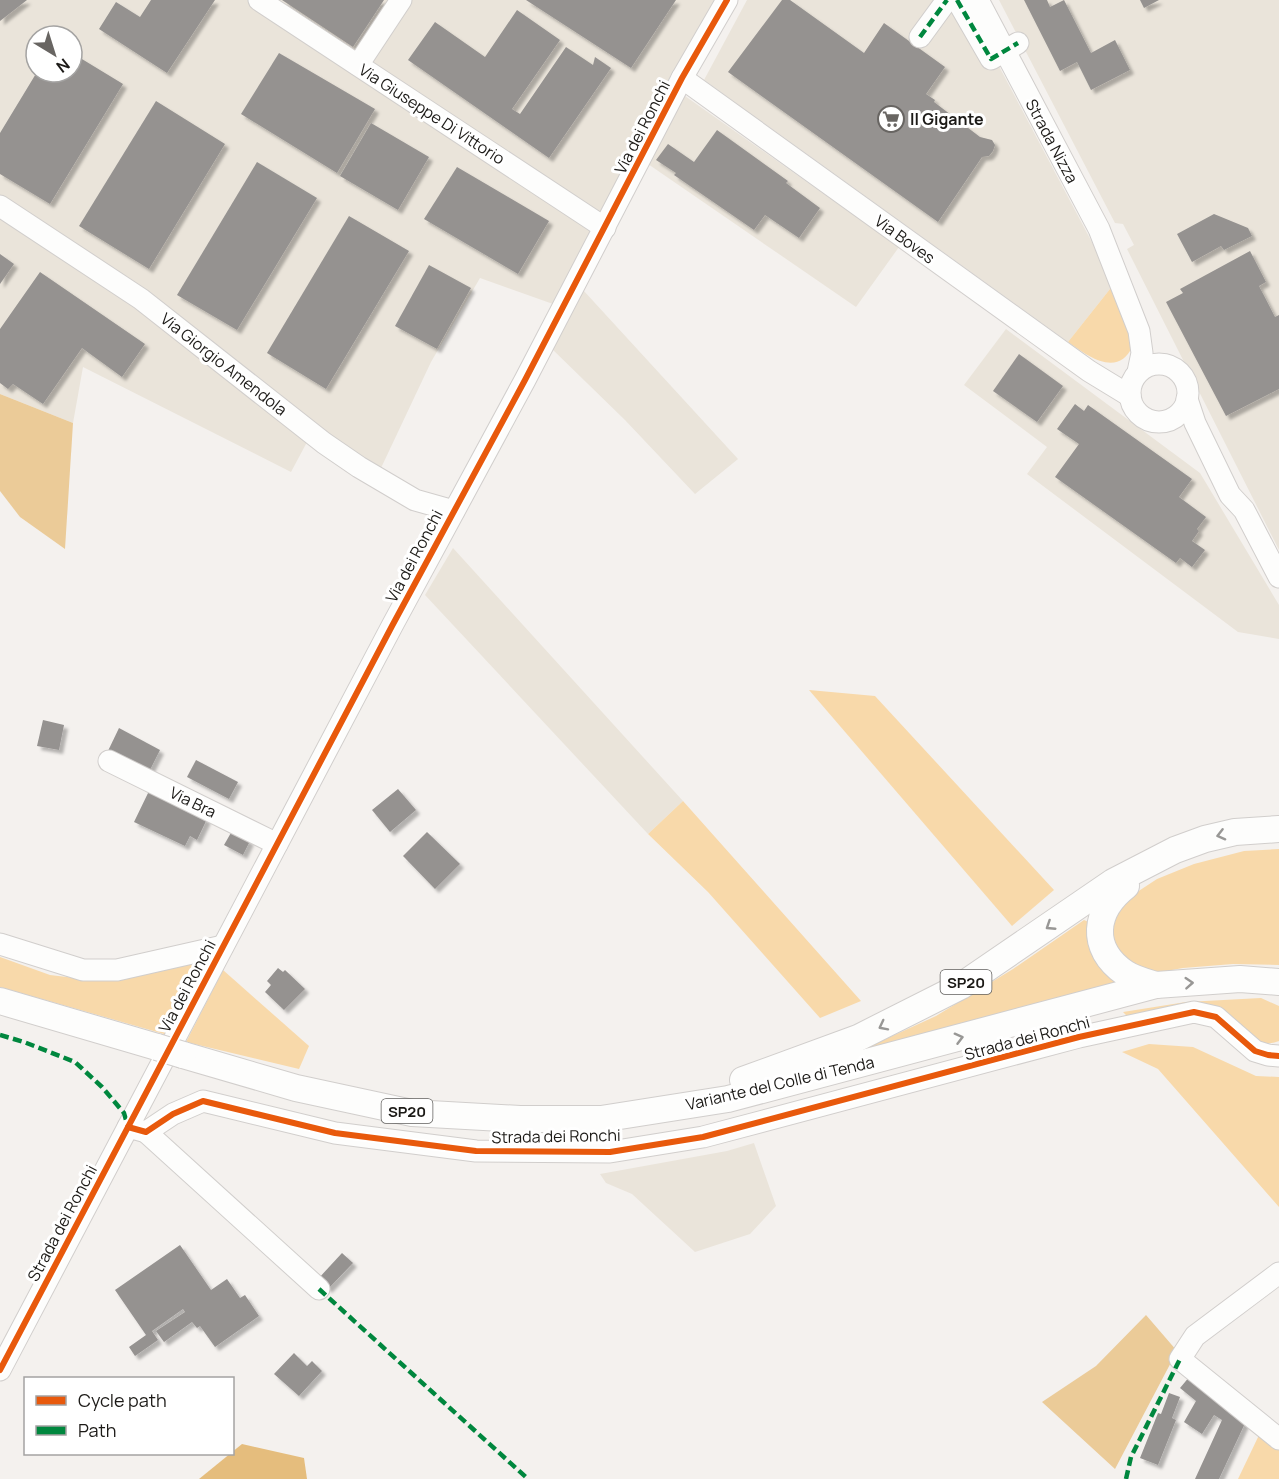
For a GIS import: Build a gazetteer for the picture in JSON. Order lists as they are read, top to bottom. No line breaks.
{"streets":{"main road":["SP20","Variante del Colle di Tenda"],"street":["Via Giuseppe Di Vittorio","Via dei Ronchi","Strada Nizza","Via Boves","Via Giorgio Amendola","Via Bra","Strada dei Ronchi"]},"crossings":[["Via Giuseppe Di Vittorio","Via dei Ronchi"],["Via dei Ronchi","Via Boves"],["Via dei Ronchi","Via Giorgio Amendola"],["Via dei Ronchi","Via Bra"],["Via dei Ronchi","Strada dei Ronchi"],["Strada Nizza","Via Boves"],["SP20","Variante del Colle di Tenda"]],"places":{"supermarket":["Il Gigante"]},"legend":["Cycle path","Path"],"north":"bottom right"}
